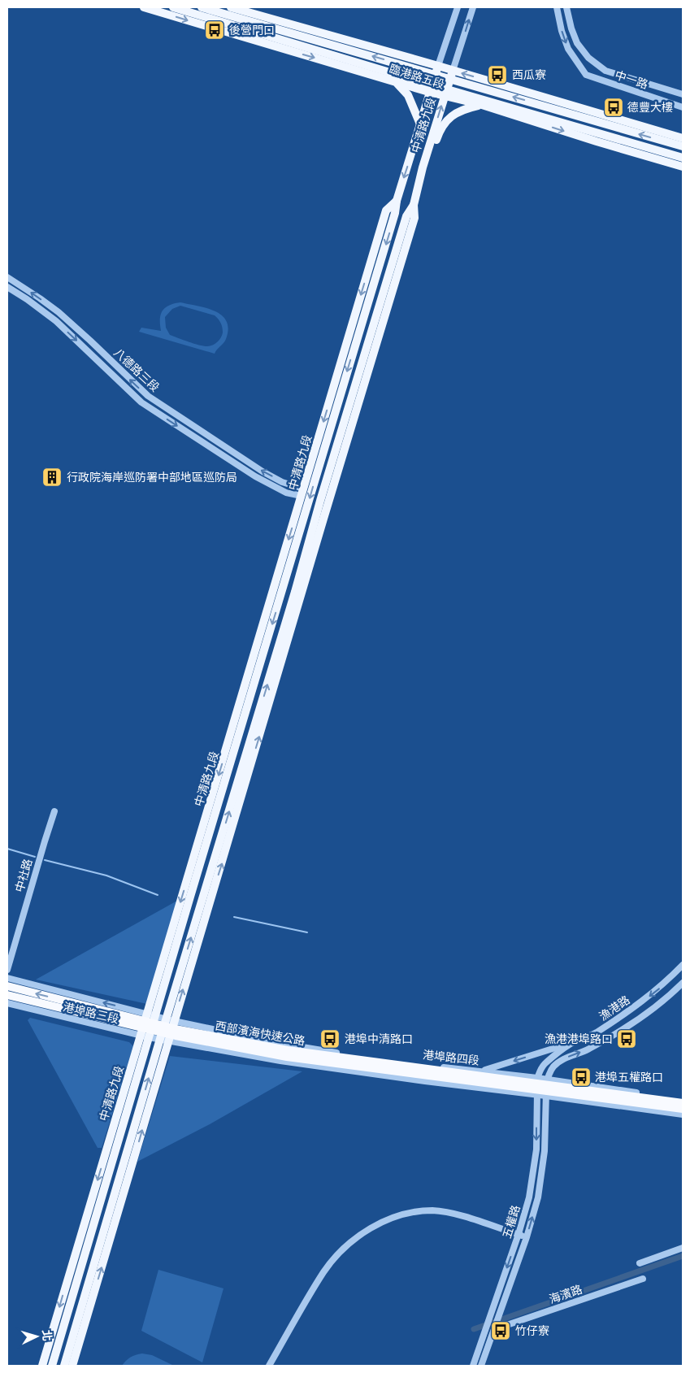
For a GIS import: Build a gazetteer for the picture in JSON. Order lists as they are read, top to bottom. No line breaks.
{"streets":{"highway":["西部濱海快速公路"],"main road":["臨港路五段","中清路九段"],"street":["中一路","八德路三段","中社路","漁港路","港埠路三段","港埠路四段","五權路","海濱路"]},"crossings":[["臨港路五段","中清路九段"],["中清路九段","八德路三段"],["中清路九段","港埠路三段"],["中清路九段","港埠路四段"],["漁港路","港埠路四段"],["漁港路","五權路"],["港埠路三段","港埠路四段"],["港埠路四段","五權路"],["五權路","海濱路"]],"places":{"bus stop":["後營門口","西瓜寮","德豐大樓","港埠中清路口","漁港港埠路口","港埠五權路口","竹仔寮"],"building":["行政院海岸巡防署中部地區巡防局"]},"north":"right"}
